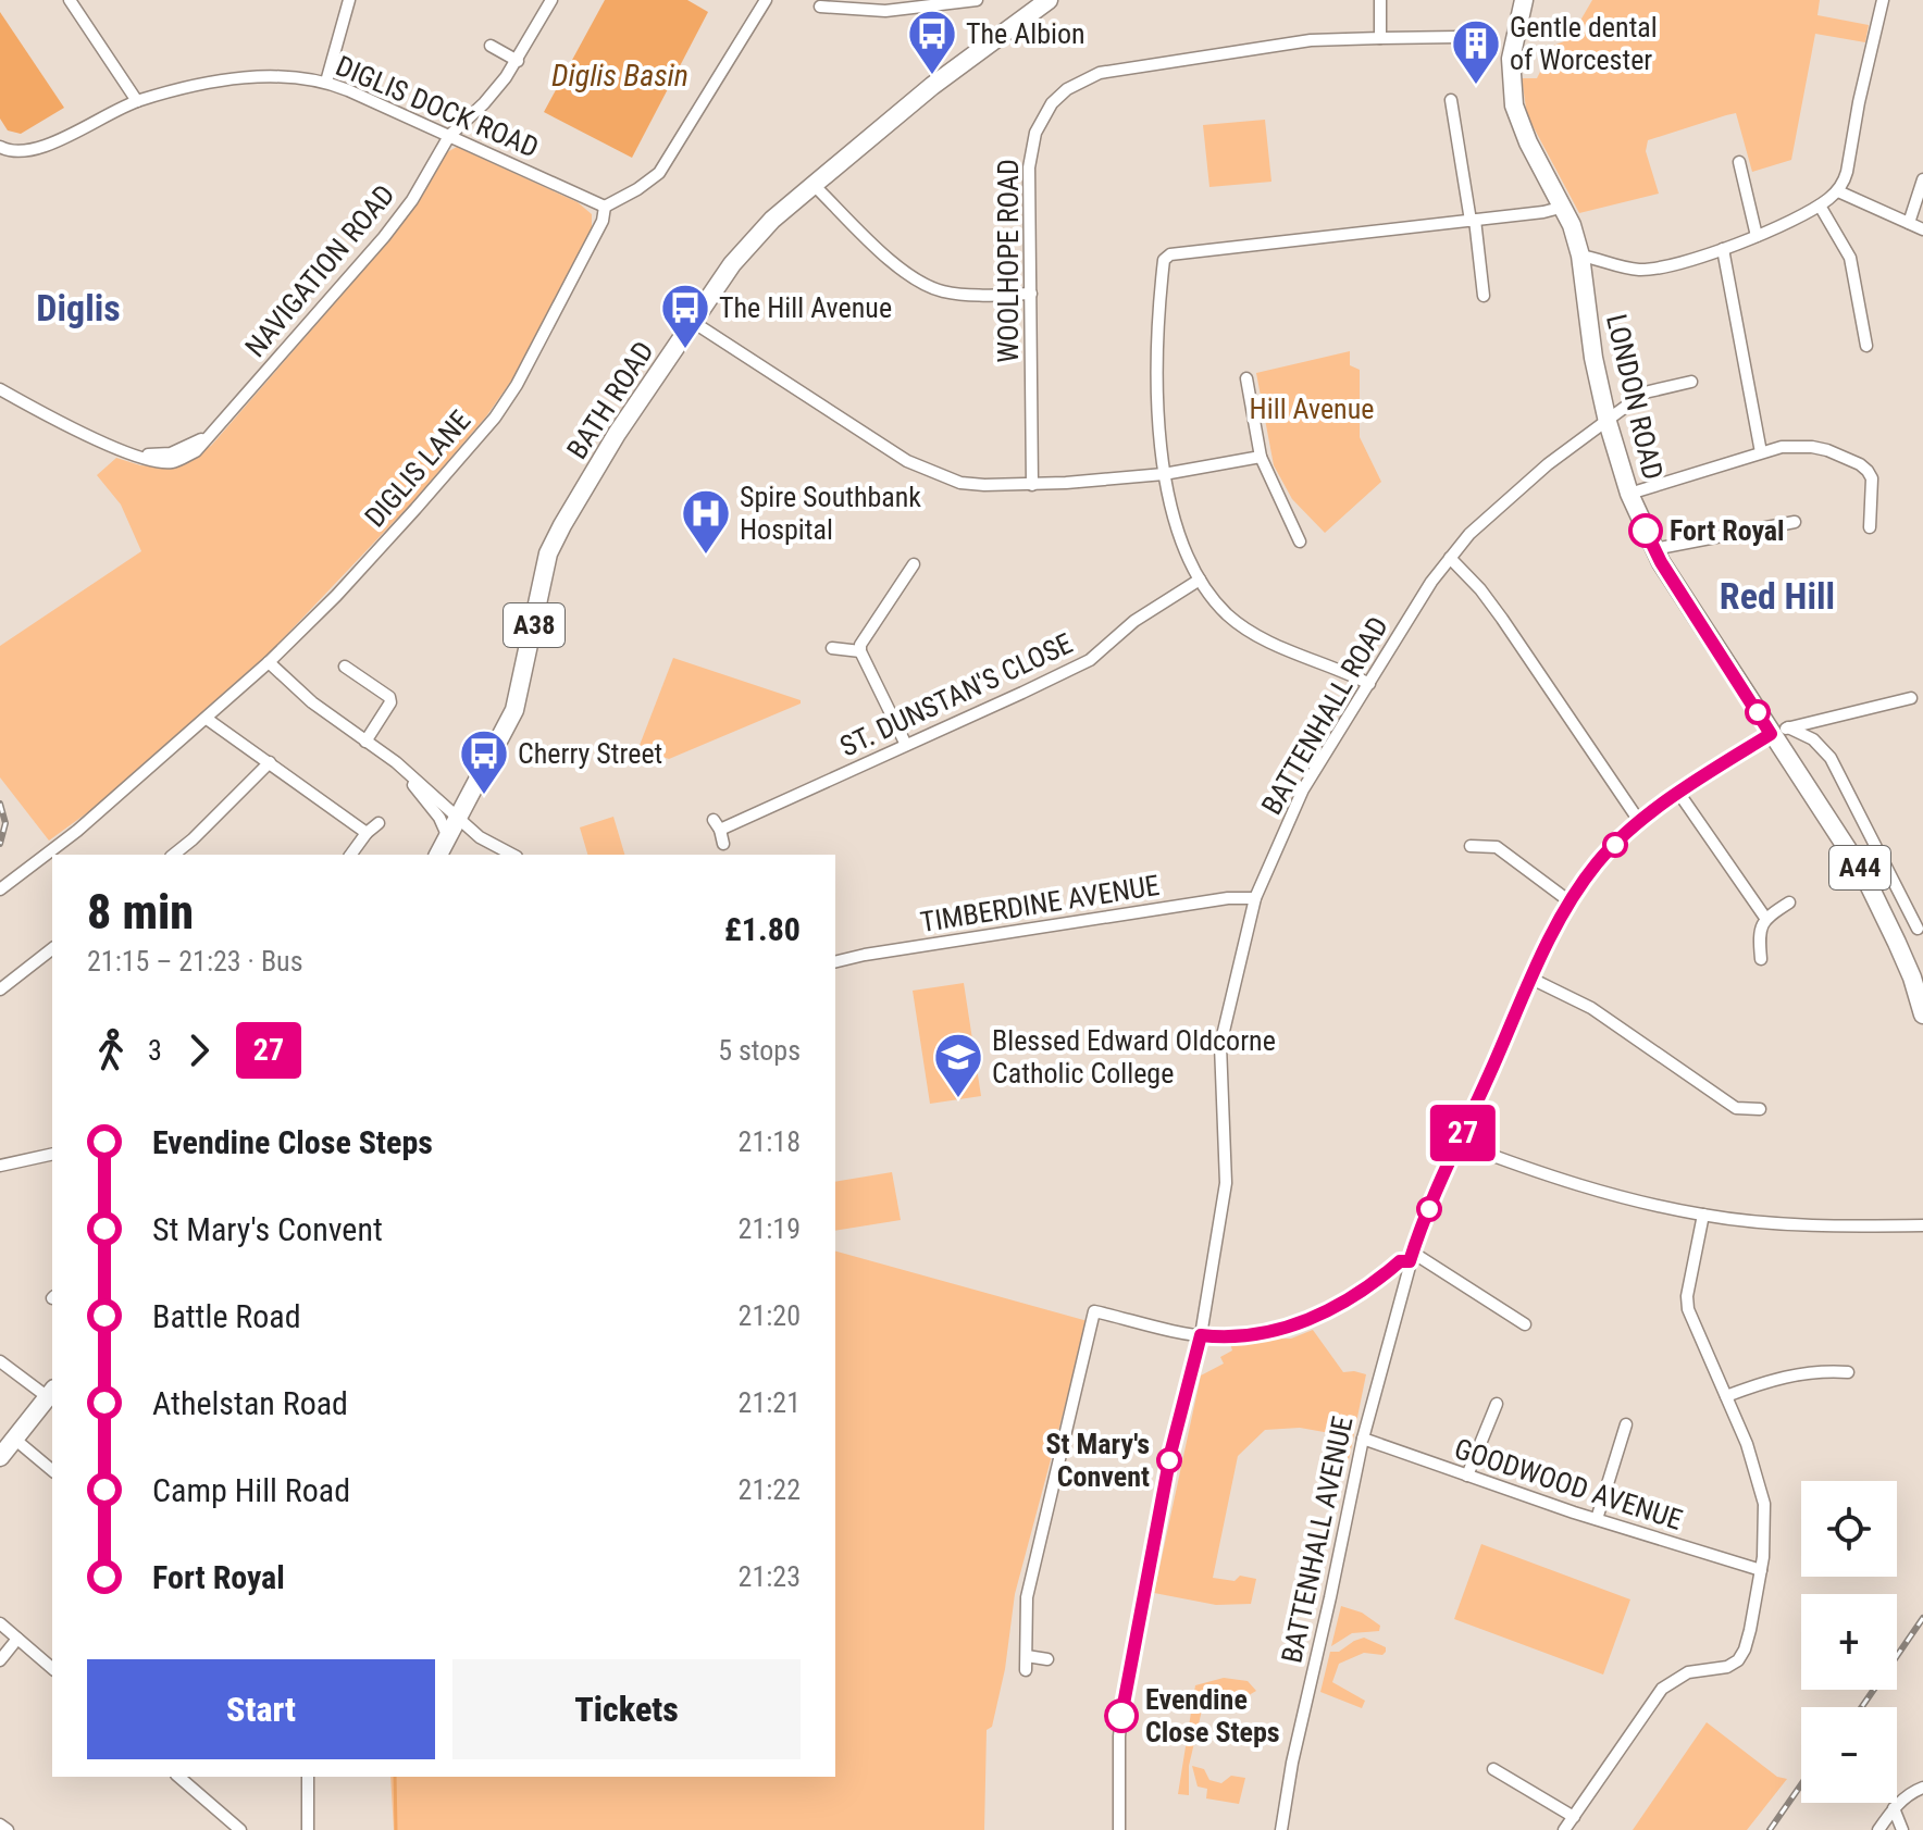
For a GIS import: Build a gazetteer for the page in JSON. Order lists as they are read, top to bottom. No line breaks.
{"streets":{"main road":["LONDON ROAD","BATH ROAD","A38","A44"],"street":["DIGLIS DOCK ROAD","WOOLHOPE ROAD","NAVIGATION ROAD","DIGLIS LANE","ST. DUNSTAN'S CLOSE","BATTENHALL ROAD","TIMBERDINE AVENUE","GOODWOOD AVENUE","BATTENHALL AVENUE"]},"crossings":[["DIGLIS DOCK ROAD","NAVIGATION ROAD"],["DIGLIS DOCK ROAD","DIGLIS LANE"],["LONDON ROAD","BATTENHALL ROAD"],["LONDON ROAD","BATTENHALL AVENUE"],["BATTENHALL ROAD","TIMBERDINE AVENUE"],["GOODWOOD AVENUE","BATTENHALL AVENUE"]],"districts":["Diglis","Red Hill"],"water":["Diglis Basin"],"parks":["Hill Avenue"],"places":{"bus stop":["The Albion","The Hill Avenue","Cherry Street"],"building":["Gentle dental of Worcester"],"other":["Fort Royal","St Mary's Convent","Evendine Close Steps"],"hospital":["Spire Southbank Hospital"],"school or university":["Blessed Edward Oldcorne Catholic College"]},"lines":["bus line 27"],"page":{"on_map":"27","heading":["8 min","21:15 – 21:23 · Bus","£1.80"],"legs":["3","27","5 stops"],"list":[{"name":"Evendine Close Steps","value":"21:18"},{"name":"St Mary's Convent","value":"21:19"},{"name":"Battle Road","value":"21:20"},{"name":"Athelstan Road","value":"21:21"},{"name":"Camp Hill Road","value":"21:22"},{"name":"Fort Royal","value":"21:23"}],"map_buttons":["+","−"],"buttons":["Start","Tickets"]}}
